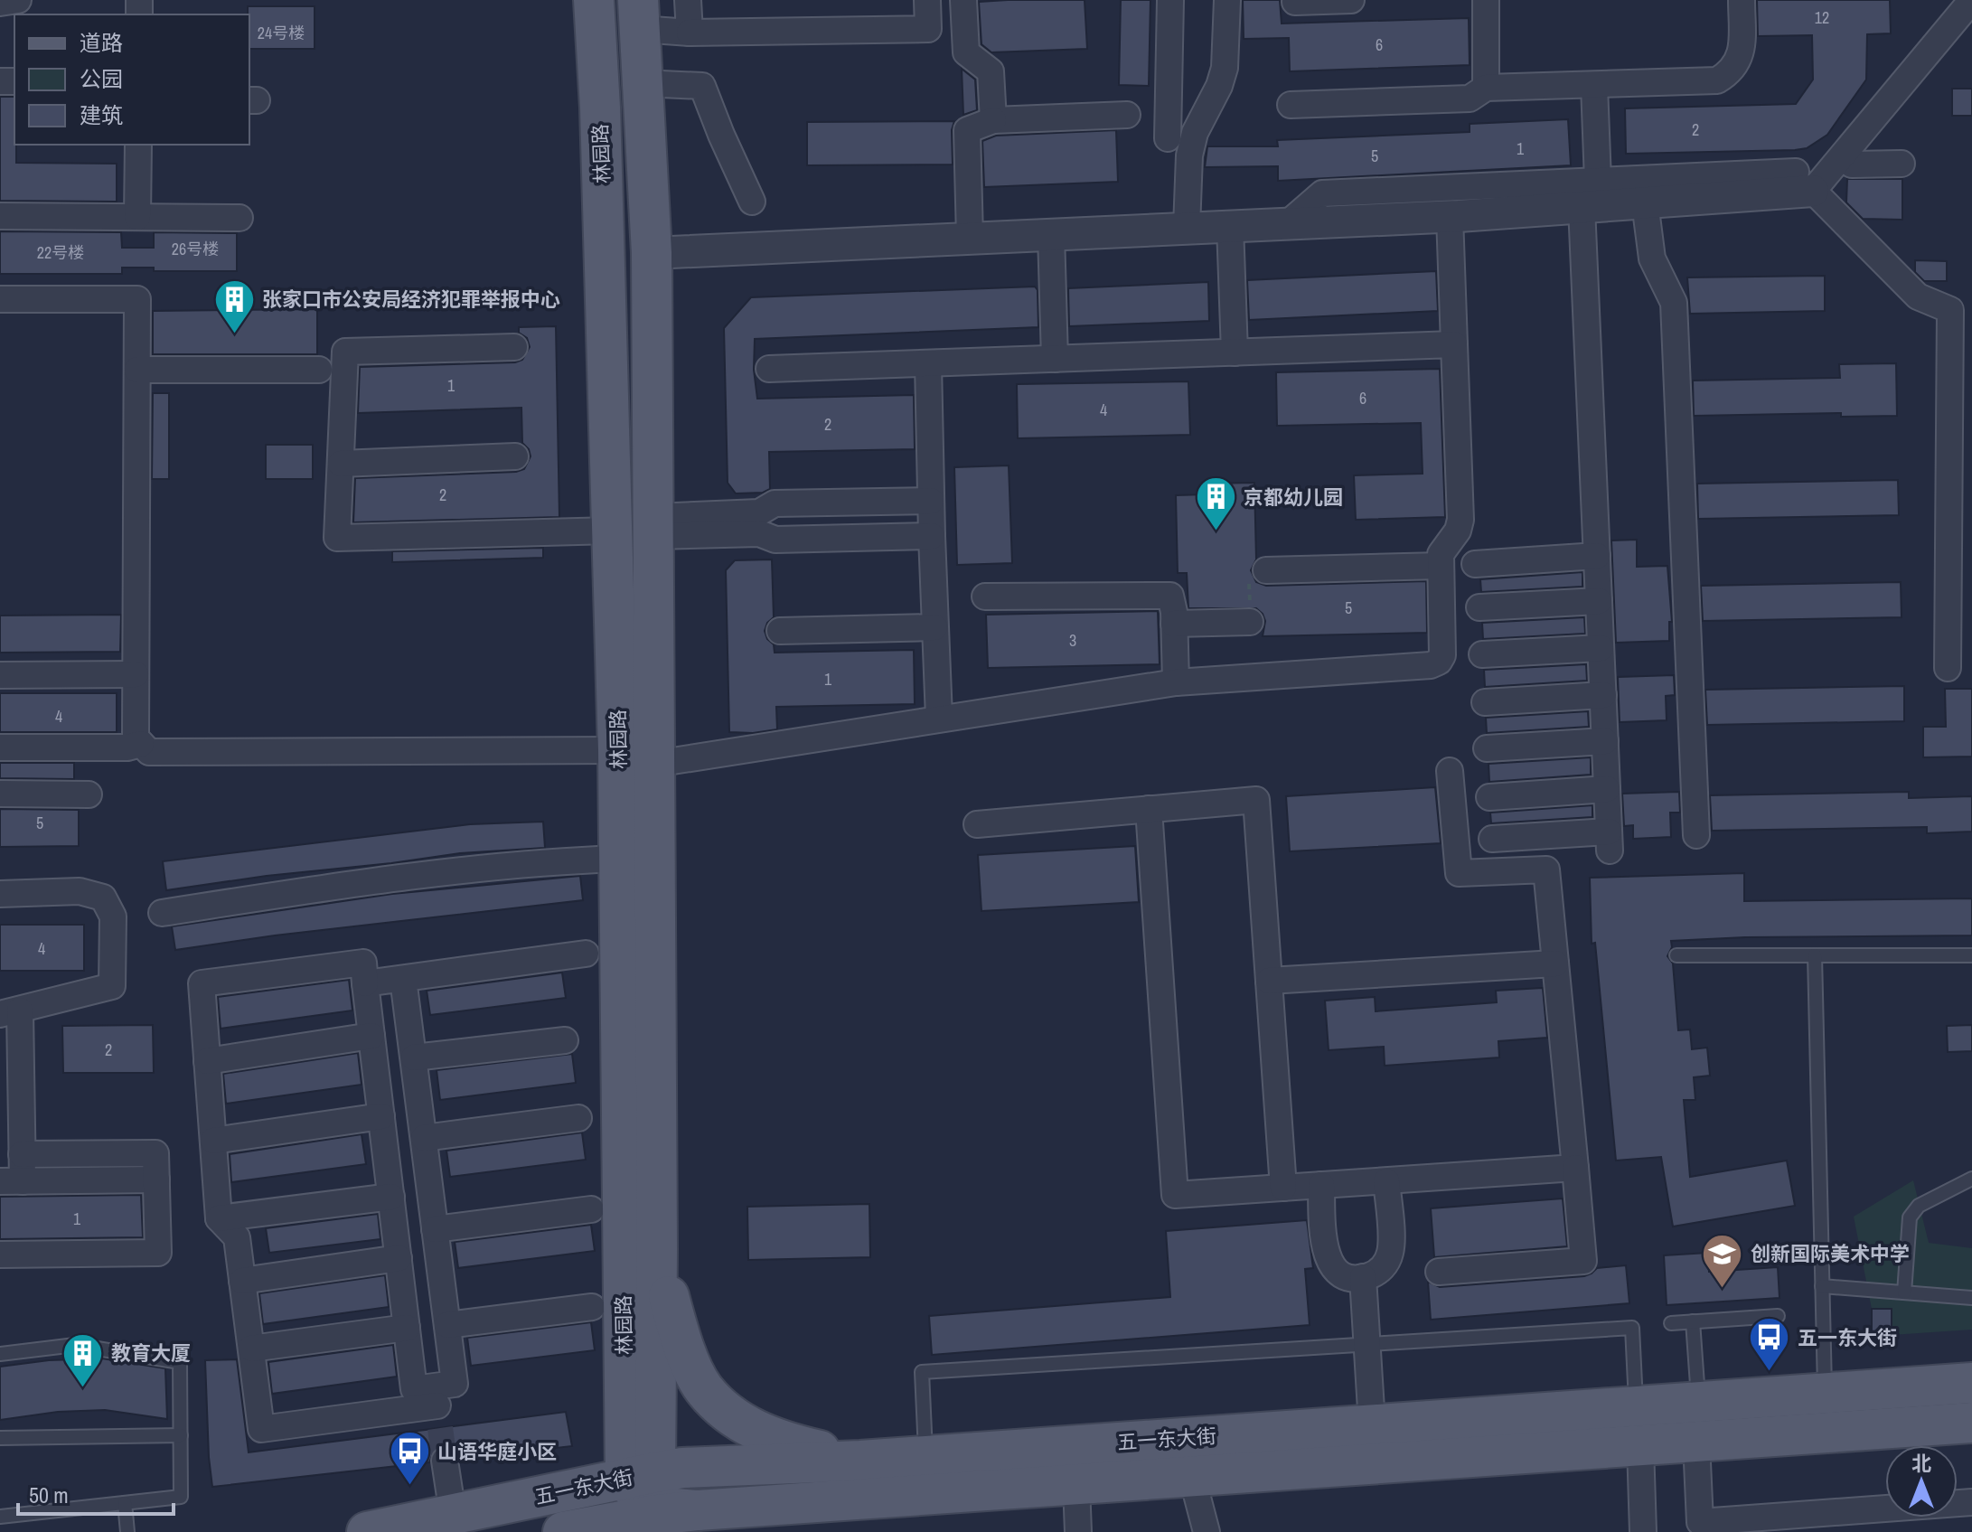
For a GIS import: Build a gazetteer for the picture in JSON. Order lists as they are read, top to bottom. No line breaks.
{"streets":{"main road":["林园路","五一东大街"]},"crossings":[["林园路","五一东大街"]],"places":{"building":["张家口市公安局经济犯罪举报中心","京都幼儿园","教育大厦"],"school or university":["创新国际美术中学"],"bus stop":["五一东大街","山语华庭小区"]},"house_numbers":["12","24号楼","6","2","1","5","26号楼","22号楼","1","6","4","2","2","5","3","1","4","5","4","2","1"],"legend":["道路","公园","建筑"],"scale_bar":"50 m","north":"top"}
